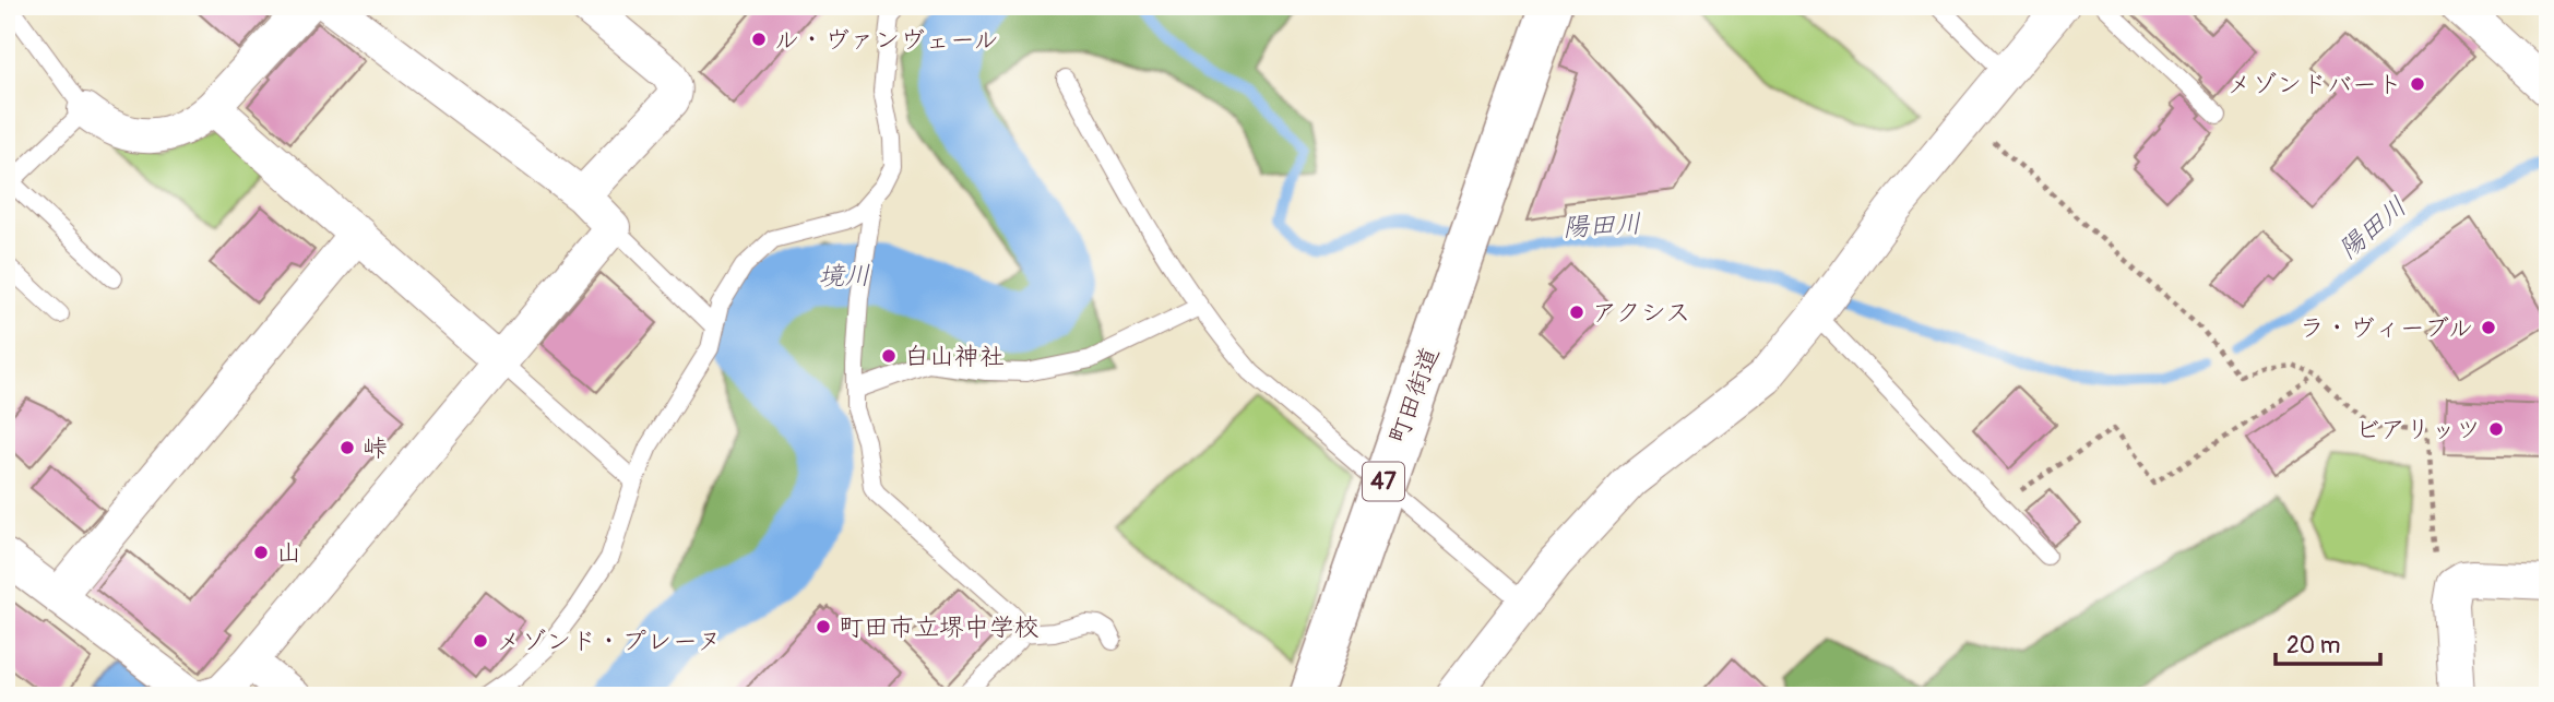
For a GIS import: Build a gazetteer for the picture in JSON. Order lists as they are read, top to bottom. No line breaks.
{"streets":{"main road":["町田街道","47"]},"water":["陽田川","境川"],"places":["ル・ヴァンヴェール","メゾンドバート","アクシス","ラ・ヴィーブル","白山神社","ビアリッツ","峠","山","町田市立堺中学校","メゾンド・プレーヌ"],"scale_bar":"20 m"}
